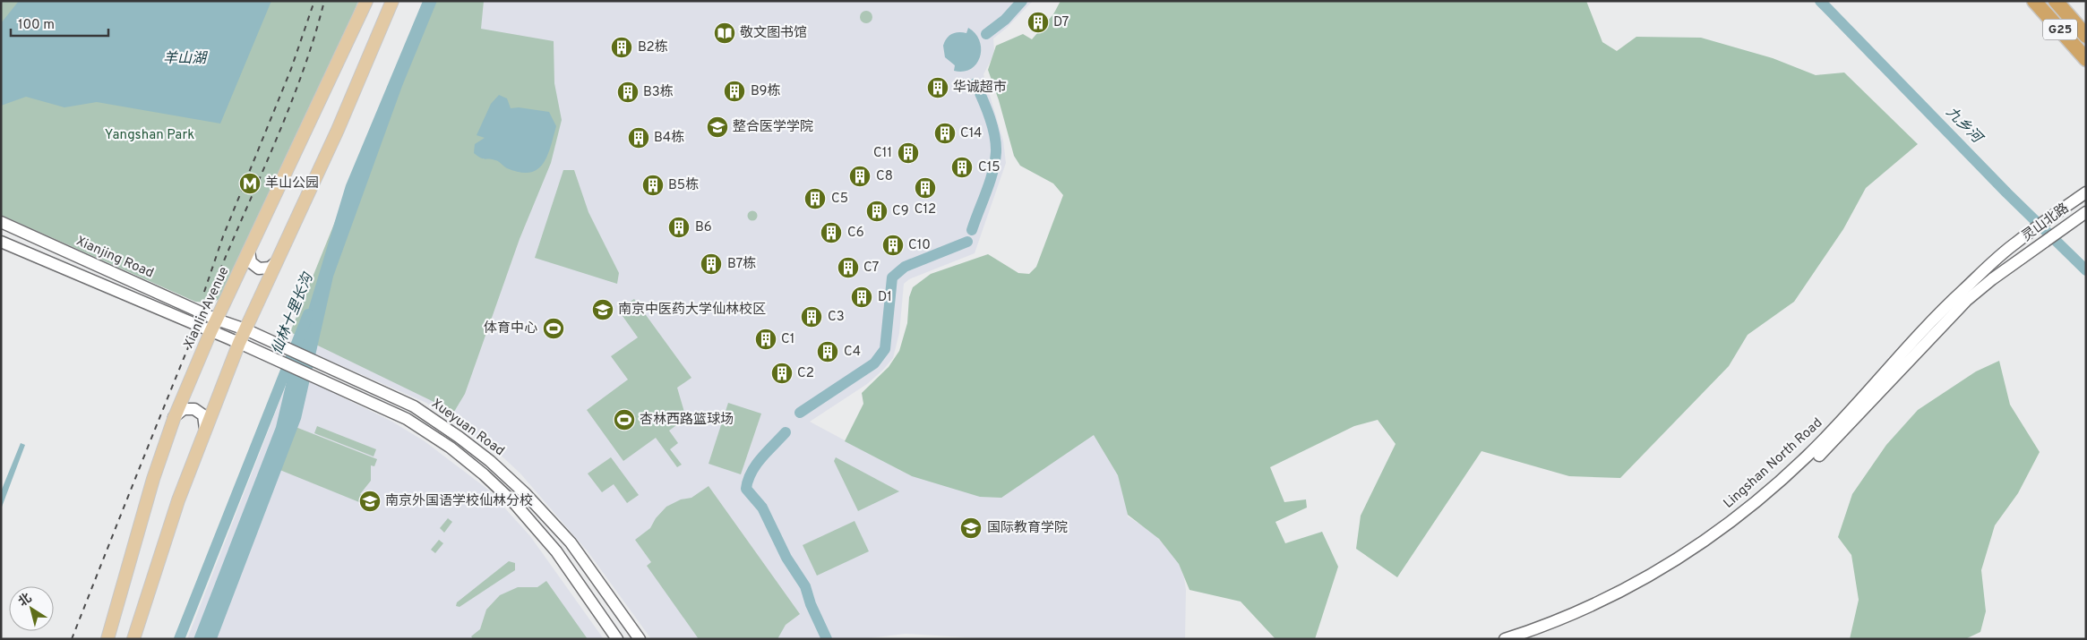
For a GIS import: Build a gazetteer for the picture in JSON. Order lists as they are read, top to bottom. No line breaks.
{"streets":{"highway":["G25"],"main road":["灵山北路","Xianjing Road","Xianlin Avenue","Xueyuan Road","Lingshan North Road"]},"crossings":[["Xianjing Road","Xianlin Avenue"],["Xianjing Road","Xueyuan Road"],["Xianlin Avenue","Xueyuan Road"]],"water":["羊山湖","九乡河","仙林十里长沟"],"parks":["Yangshan Park"],"places":{"building":["D7","B2栋","华诚超市","B9栋","B3栋","C14","B4栋","C11","C15","C8","B5栋","C12","C5","C9","B6","C6","C10","B7栋","C7","D1","C3","C1","C4","C2"],"library":["敬文图书馆"],"school or university":["整合医学学院","南京中医药大学仙林校区","南京外国语学校仙林分校","国际教育学院"],"metro station":["羊山公园"],"sports":["体育中心","杏林西路篮球场"]},"scale_bar":"100 m","north":"top left"}
